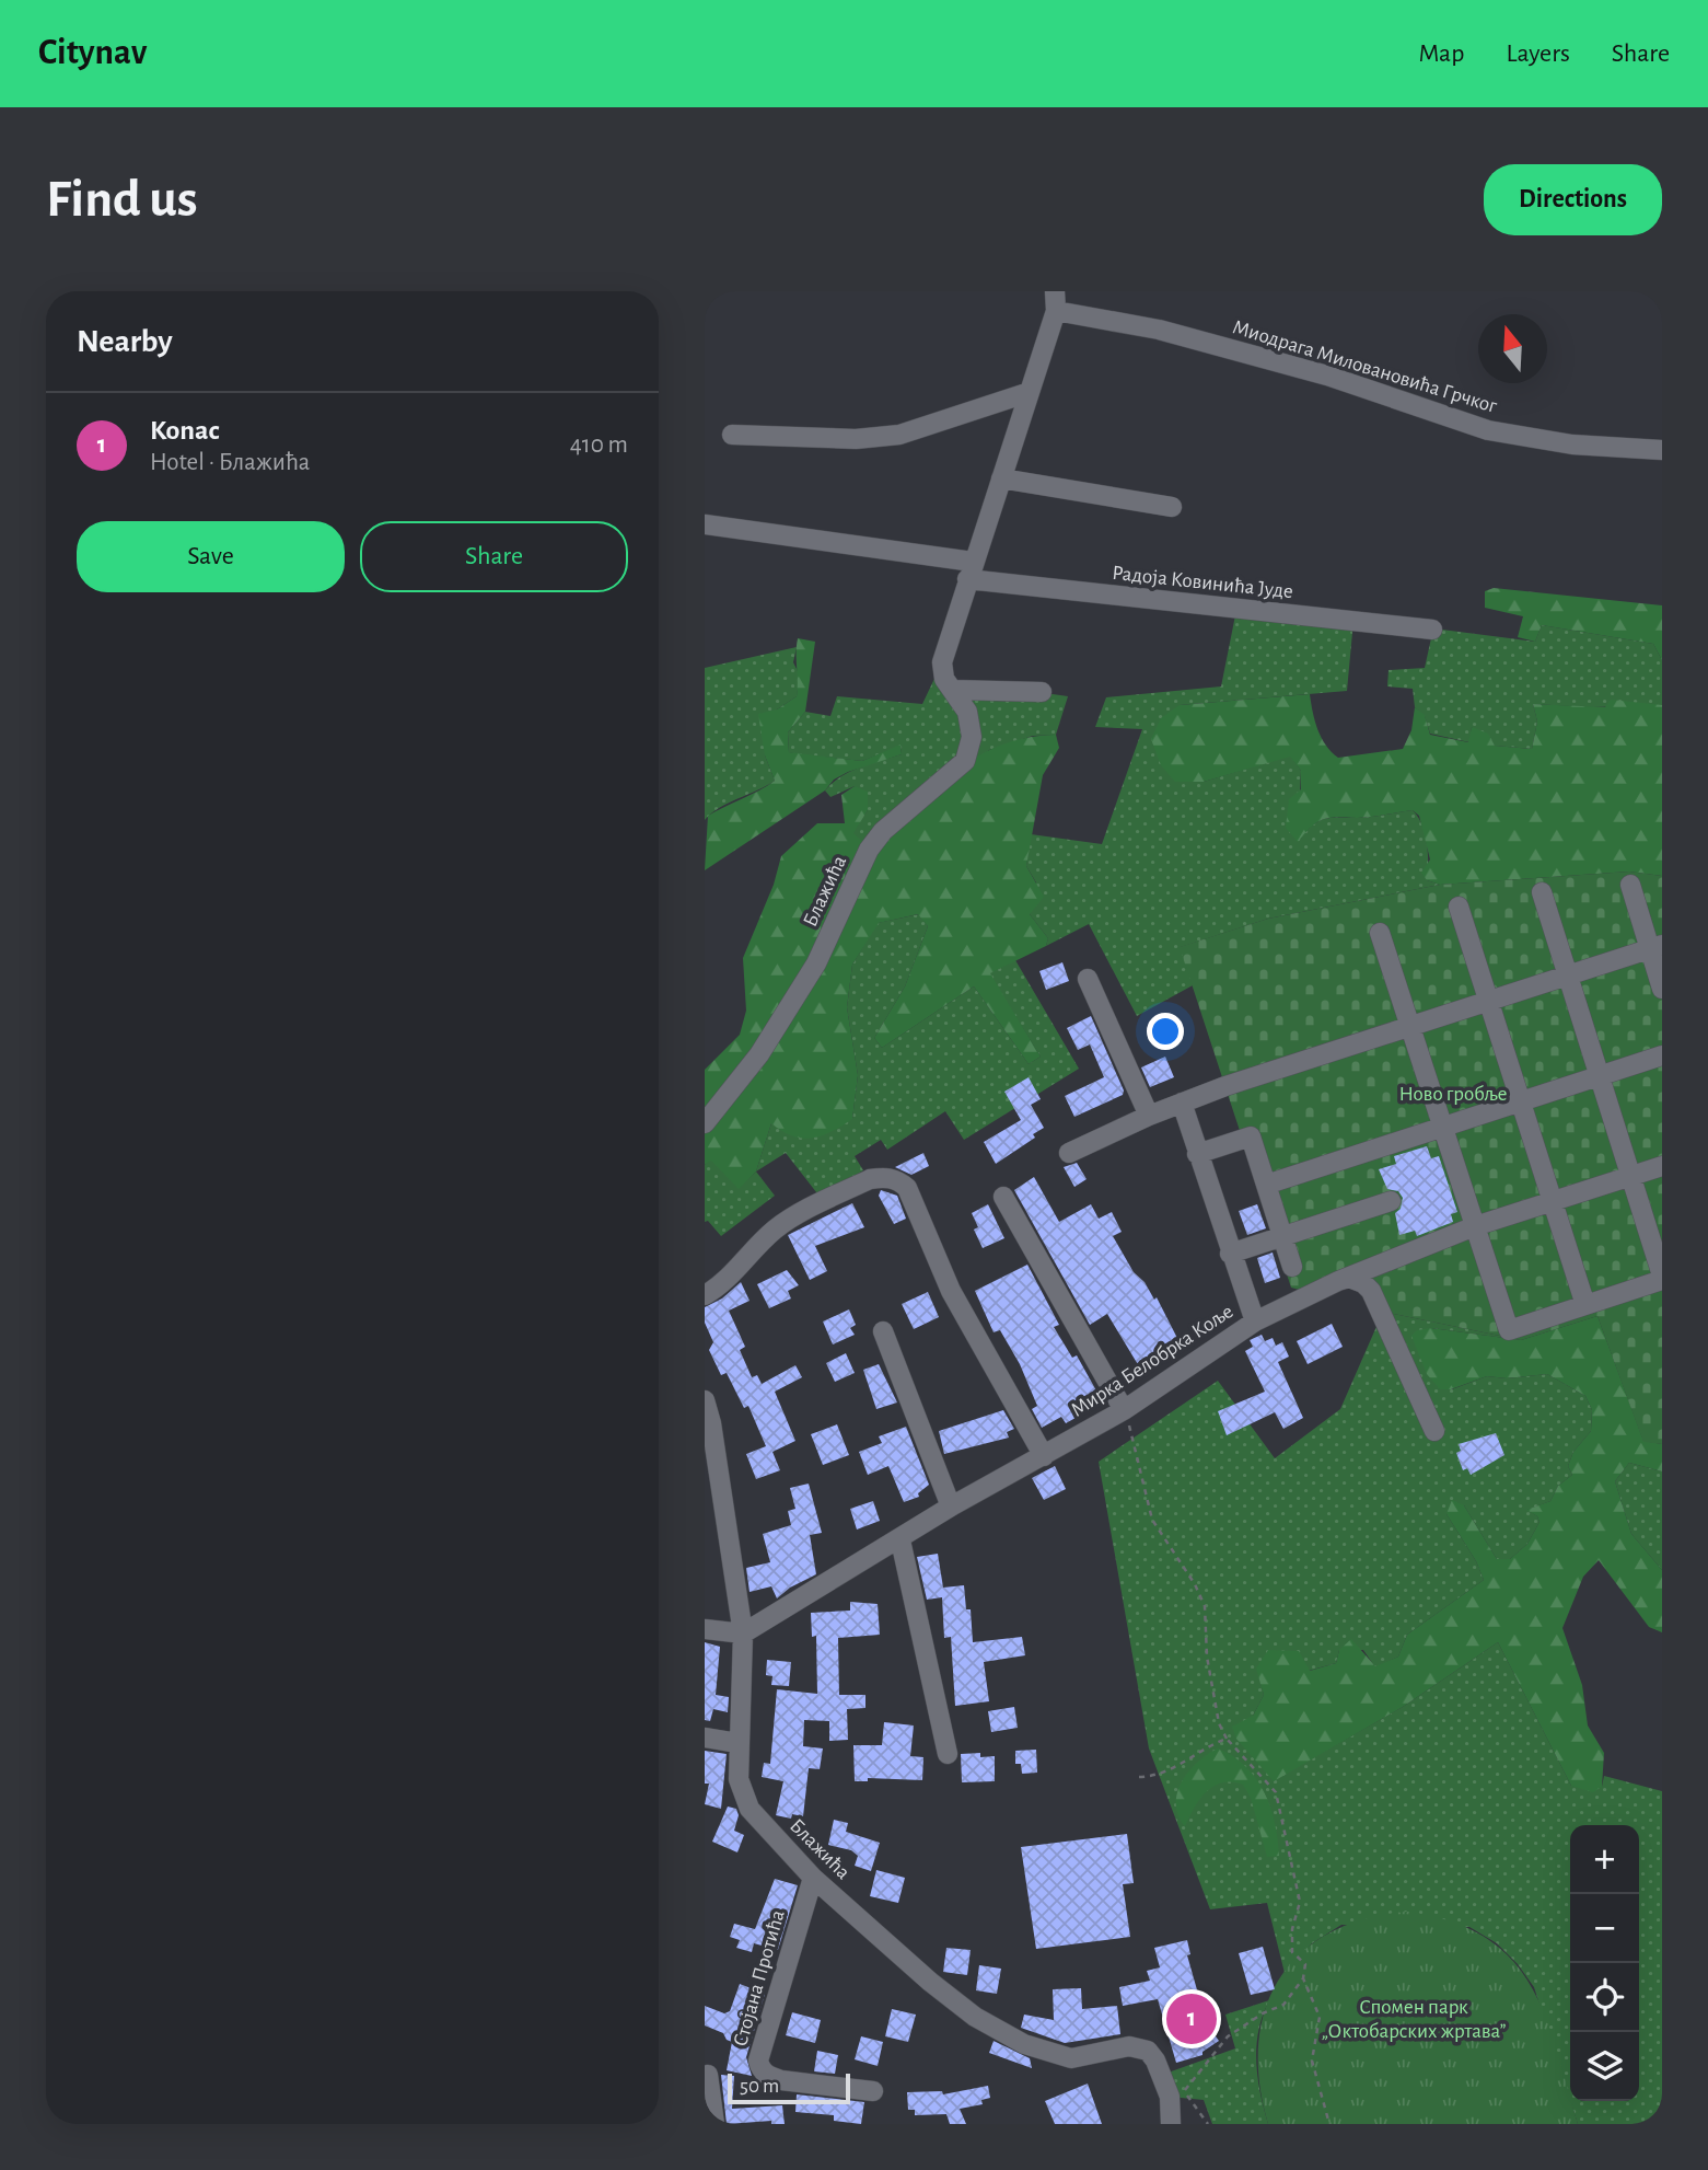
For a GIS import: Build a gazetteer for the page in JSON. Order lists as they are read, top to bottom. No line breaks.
{"streets":{"street":["Миодрага Миловановића Грчког","Радоја Ковинића Јуде","Блажића","Мирка Белобрка Коље","Стојана Протића"]},"crossings":[["Миодрага Миловановића Грчког","Блажића"],["Радоја Ковинића Јуде","Блажића"],["Блажића","Мирка Белобрка Коље"],["Блажића","Стојана Протића"]],"parks":["Ново гробље","Спомен парк „Октобарских жртава”"],"scale_bar":"50 m","north":"top","page":{"header":"Citynav","nav":["Map","Layers","Share"],"buttons":["Directions",["Save","Share"]],"title":"Find us","heading":"Nearby","list":[{"mark":"1","name":"Konac","note":"Hotel · Блажића","value":"410 m"}],"map_buttons":["+","−"],"pins":"1","scale":"50 m"}}
